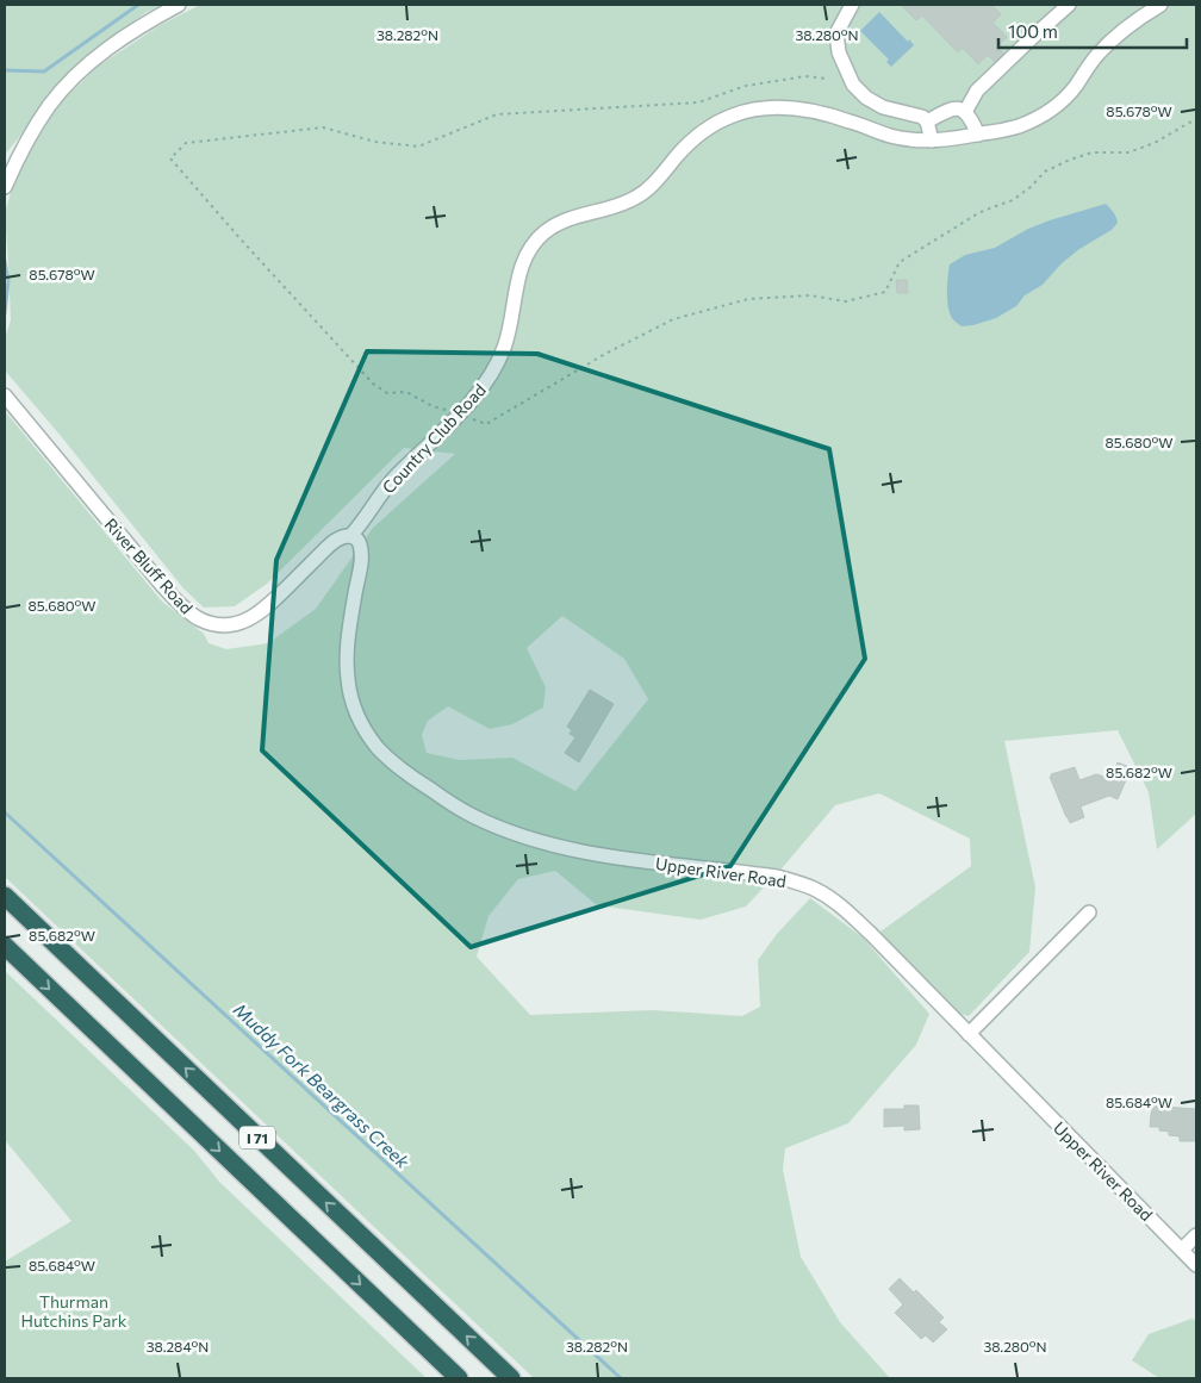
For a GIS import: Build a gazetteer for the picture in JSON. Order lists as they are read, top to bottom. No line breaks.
{"streets":{"highway":["I 71"],"street":["Country Club Road","River Bluff Road","Upper River Road"]},"crossings":[["Country Club Road","River Bluff Road"],["Country Club Road","Upper River Road"],["River Bluff Road","Upper River Road"]],"water":["Muddy Fork Beargrass Creek"],"parks":["Thurman Hutchins Park"],"scale_bar":"100 m","coordinates":["38.282°N","38.280°N","85.678°W","85.680°W","85.682°W","85.684°W","38.284°N"]}
